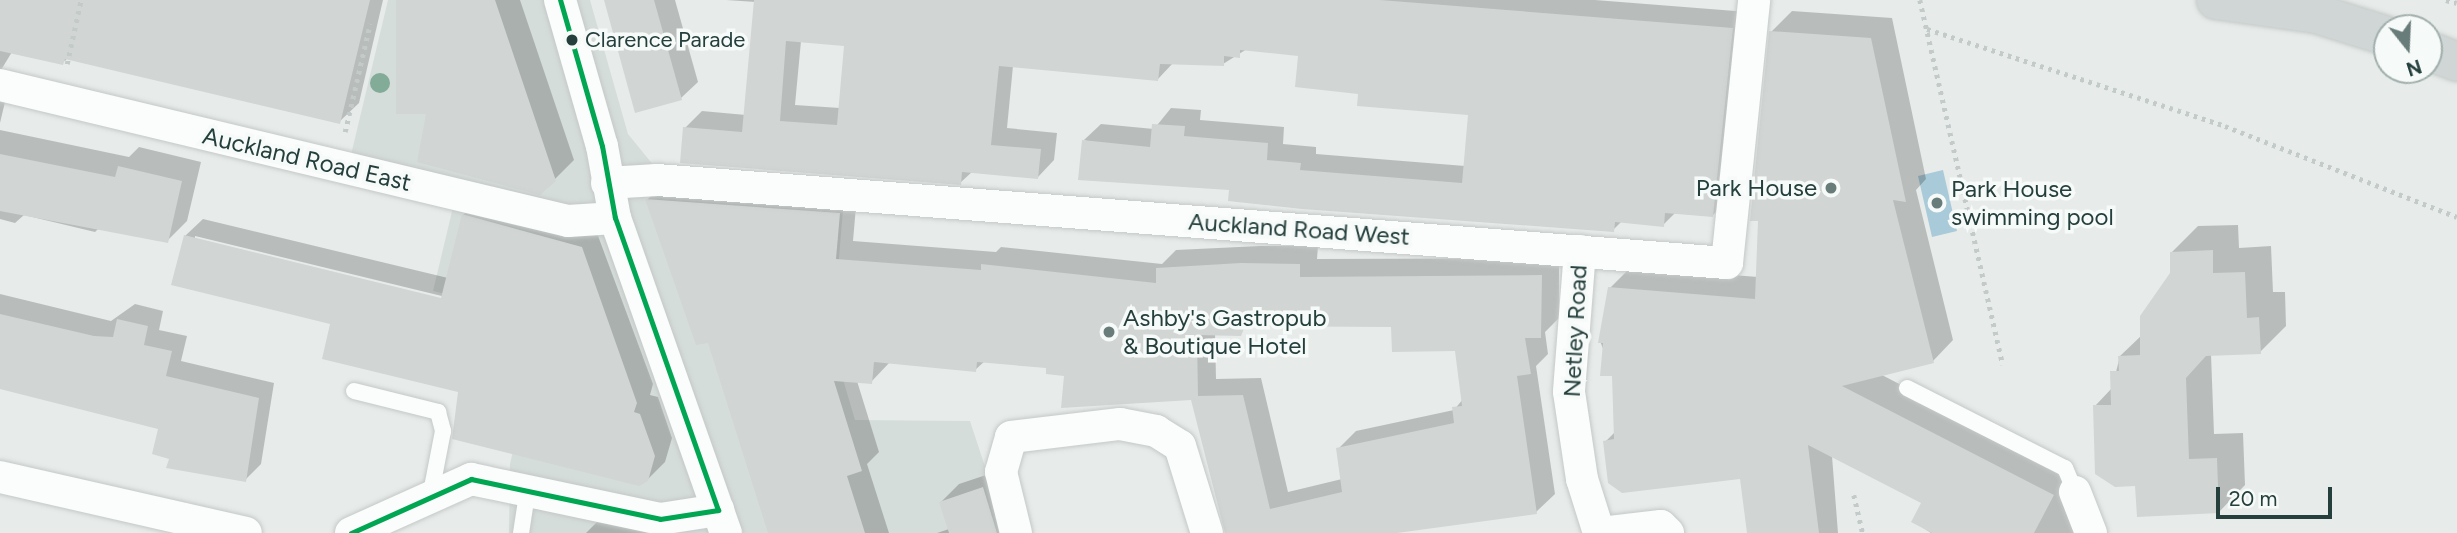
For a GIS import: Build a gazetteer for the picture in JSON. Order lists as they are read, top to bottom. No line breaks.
{"streets":{"street":["Auckland Road East","Auckland Road West","Netley Road"]},"crossings":[["Auckland Road West","Netley Road"]],"places":["Clarence Parade","Park House","Park House swimming pool","Ashby's Gastropub & Boutique Hotel"],"scale_bar":"20 m","north":"bottom"}
